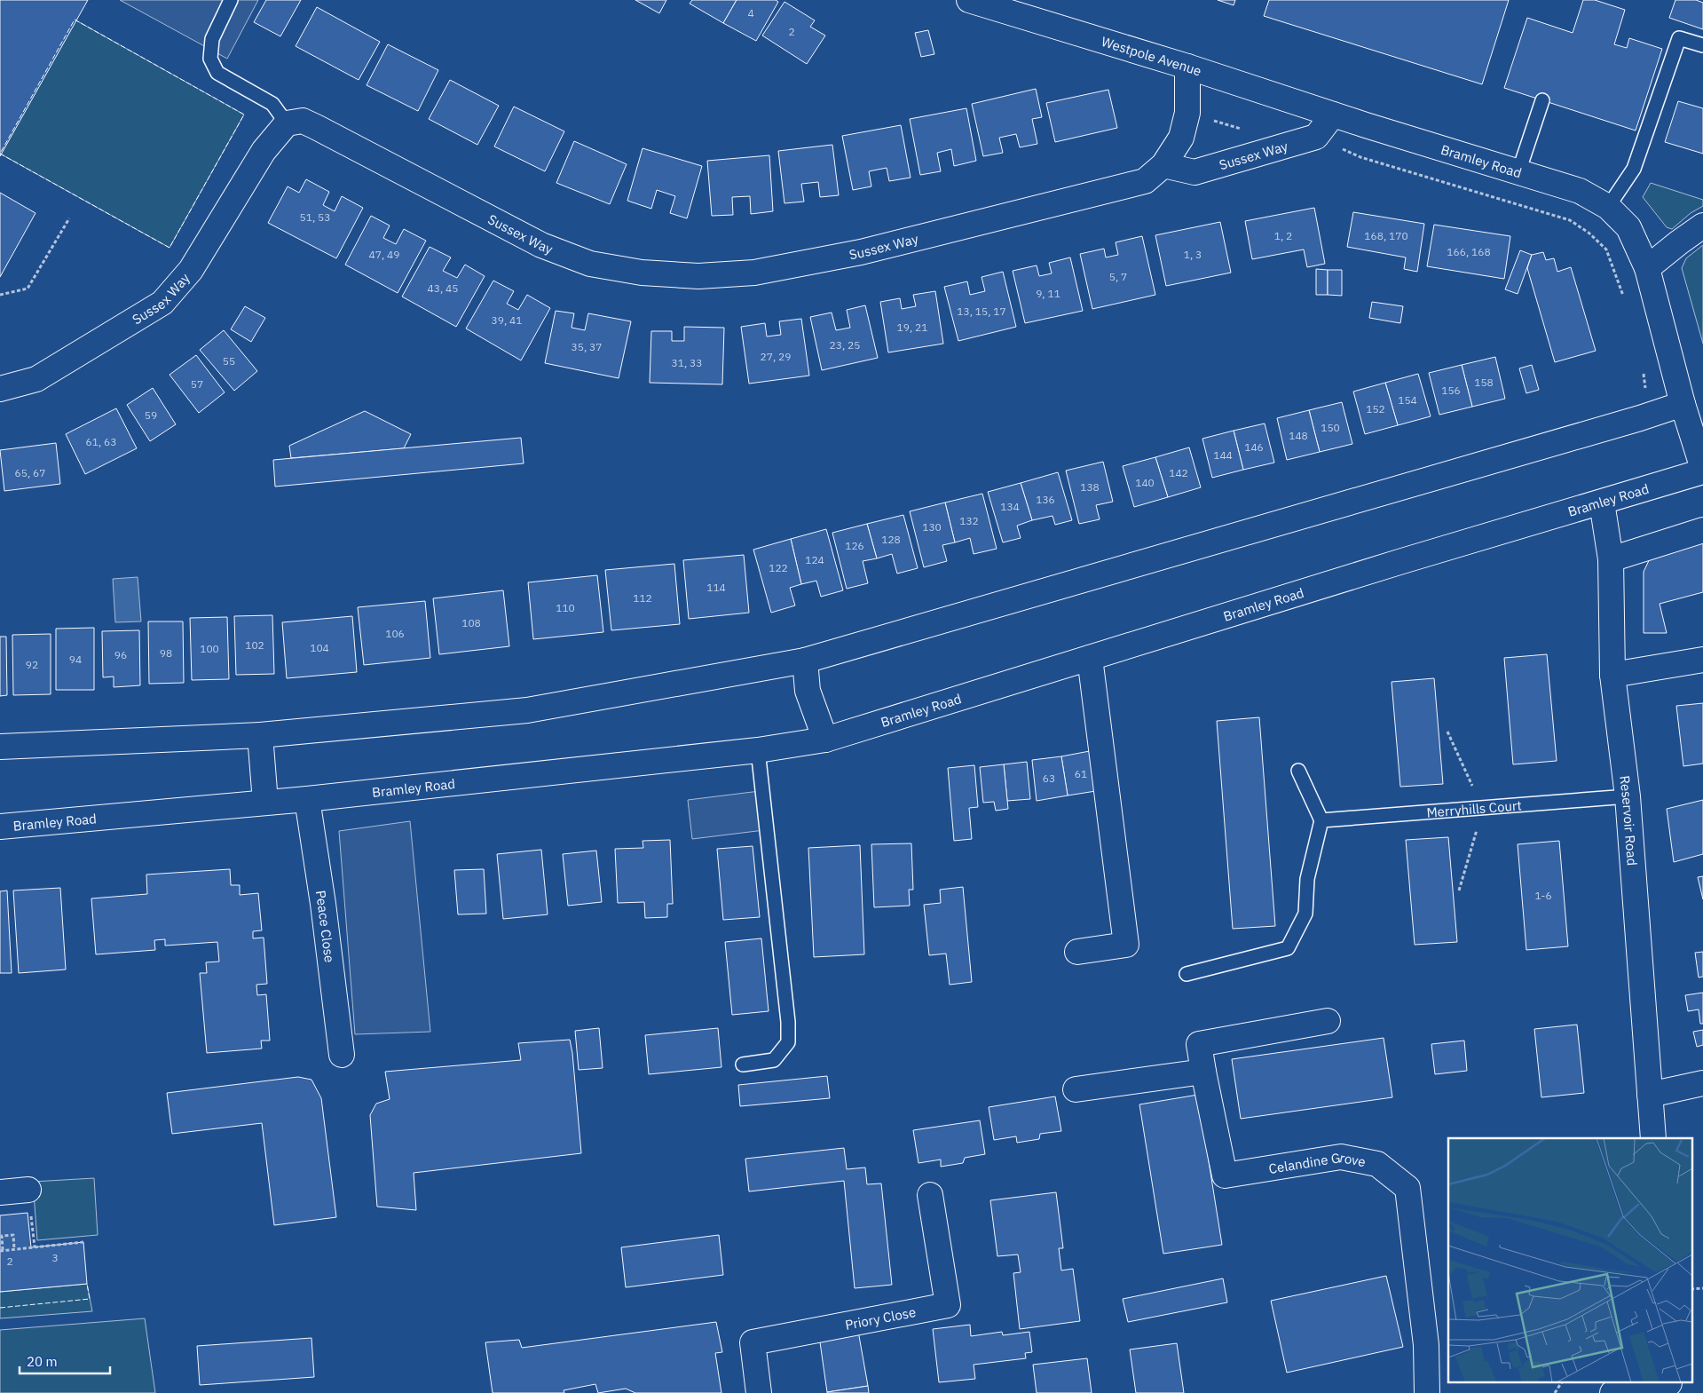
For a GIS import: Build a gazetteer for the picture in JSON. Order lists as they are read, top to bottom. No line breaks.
{"streets":{"street":["Westpole Avenue","Sussex Way","Bramley Road","Reservoir Road","Peace Close","Celandine Grove","Priory Close"],"lane":["Merryhills Court"]},"crossings":[["Westpole Avenue","Sussex Way"],["Westpole Avenue","Bramley Road"],["Sussex Way","Bramley Road"],["Bramley Road","Reservoir Road"],["Bramley Road","Peace Close"],["Merryhills Court","Reservoir Road"]],"house_numbers":["4","2","51, 53","1, 2","168, 170","166, 168","47, 49","1, 3","5, 7","43, 45","9, 11","13, 15, 17","39, 41","19, 21","23, 25","35, 37","27, 29","55","31, 33","158","57","156","154","152","59","150","148","61, 63","146","144","65, 67","142","140","138","136","134","132","130","128","126","124","122","114","112","110","108","106","102","104","100","98","96","94","92","61","63","1-6","3","2"],"scale_bar":"20 m"}
